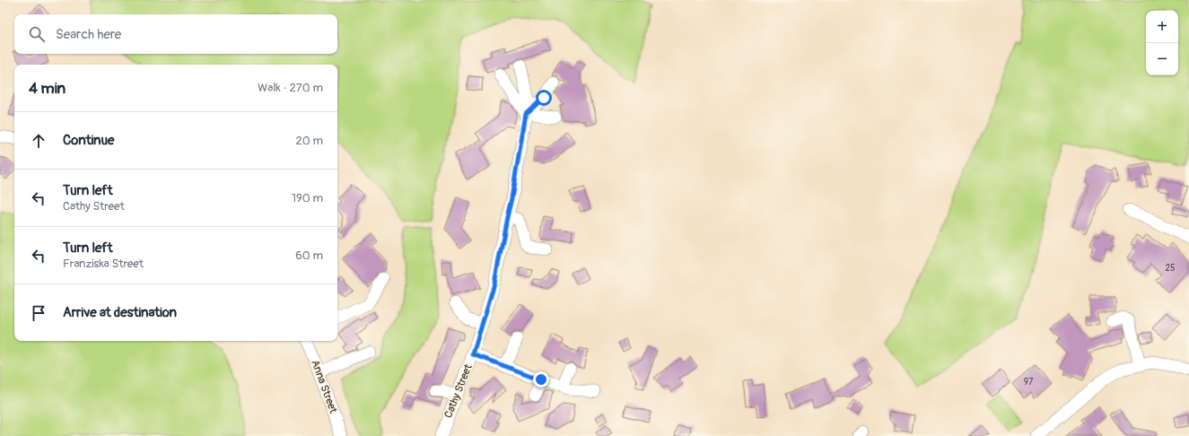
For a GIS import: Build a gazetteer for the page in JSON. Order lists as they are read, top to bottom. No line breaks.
{"streets":{"street":["Anna Street","Cathy Street"]},"house_numbers":["25","97"],"page":{"map_buttons":["+","−"],"search":"Search here","heading":["4 min","Walk · 270 m"],"list":[["Continue","20 m"],["Turn left","Cathy Street","190 m"],["Turn left","Franziska Street","60 m"],"Arrive at destination"]}}
